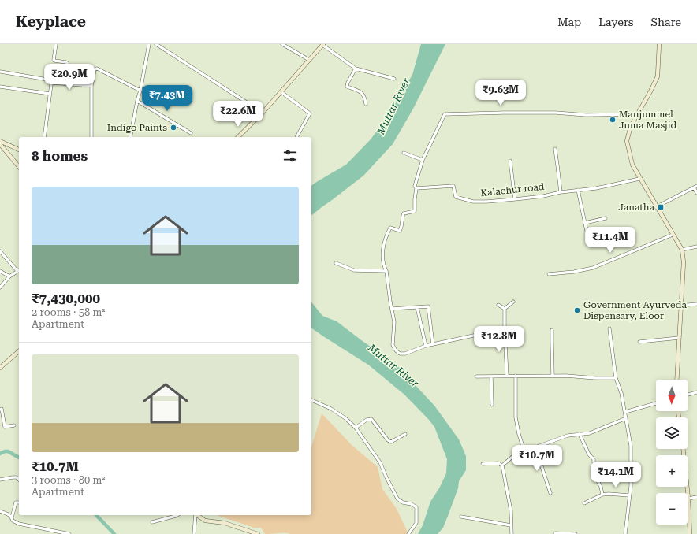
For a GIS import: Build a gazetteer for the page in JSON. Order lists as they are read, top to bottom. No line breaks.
{"streets":{"street":["Kalachur road"]},"water":["Muttar River"],"places":{"other":["Manjummel Juma Masjid","Indigo Paints","Government Ayurveda Dispensary, Eloor"],"transit":["Janatha"]},"north":"bottom","page":{"header":"Keyplace","nav":["Map","Layers","Share"],"price":["₹20.9M","₹9.63M","₹7.43M","₹22.6M","₹11.4M","₹12.8M","₹10.7M","₹14.1M"],"heading":"8 homes","list":[{"name":"₹7,430,000","note":"2 rooms · 58 m² · Apartment"},{"name":"₹10.7M","note":"3 rooms · 80 m² · Apartment"}],"map_buttons":["+","−"]}}
